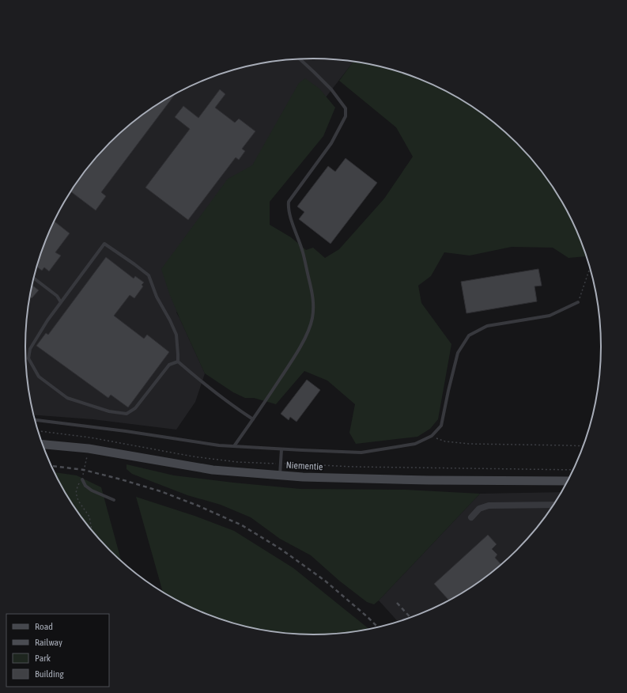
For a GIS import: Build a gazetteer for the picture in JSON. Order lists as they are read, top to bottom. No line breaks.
{"streets":{"main road":["Niementie"]},"legend":["Road","Railway","Park","Building"]}
